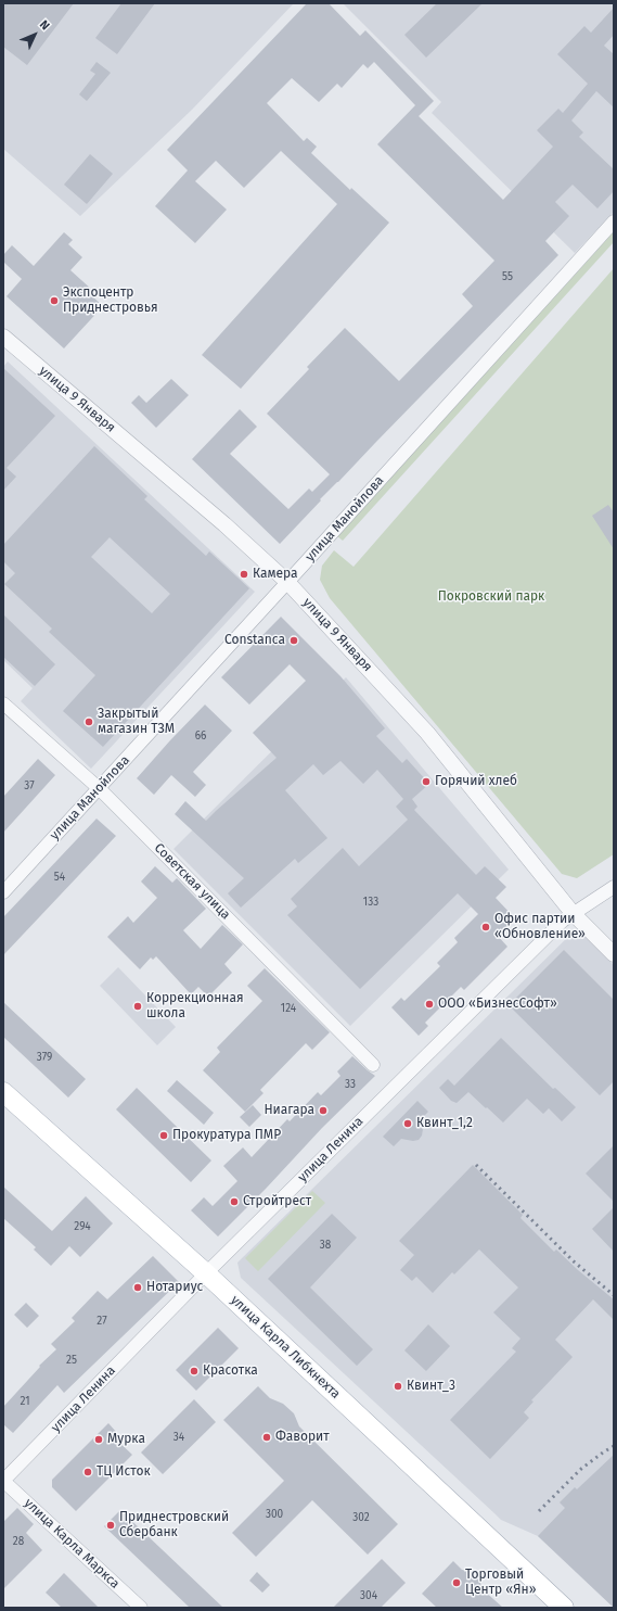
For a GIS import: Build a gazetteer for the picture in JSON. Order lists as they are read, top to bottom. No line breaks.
{"streets":{"main road":["улица Карла Либкнехта"],"street":["улица 9 Января","улица Манойлова","Советская улица","улица Ленина","улица Карла Маркса"]},"crossings":[["улица 9 Января","улица Манойлова"],["улица 9 Января","улица Ленина"],["улица Манойлова","Советская улица"],["улица Ленина","улица Карла Либкнехта"],["улица Ленина","улица Карла Маркса"]],"parks":["Покровский парк"],"places":["Экспоцентр Приднестровья","Камера","Constanca","Закрытый магазин ТЗМ","Горячий хлеб","Офис партии «Обновление»","ООО «БизнесСофт»","Коррекционная школа","Ниагара","Квинт_1,2","Прокуратура ПМР","Стройтрест","Нотариус","Красотка","Квинт_3","Фаворит","Мурка","ТЦ Исток","Приднестровский Сбербанк","Торговый Центр «Ян»"],"house_numbers":["55","66","37","54","133","124","379","33","294","38","27","25","21","34","300","302","28","304"],"north":"top right"}
